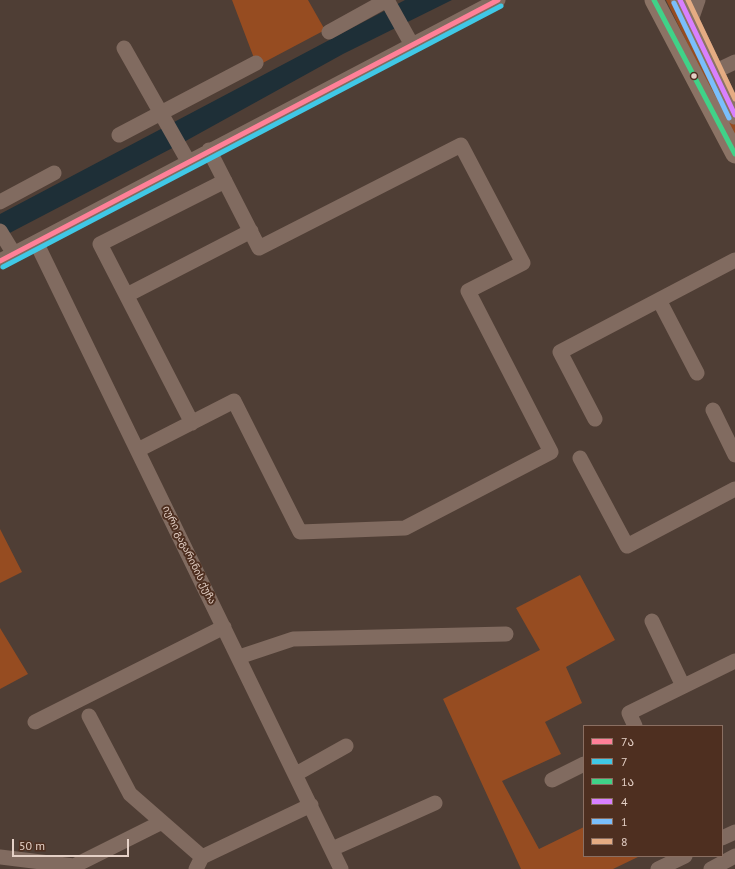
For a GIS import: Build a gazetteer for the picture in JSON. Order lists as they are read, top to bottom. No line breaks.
{"streets":{"street":["იური გაგარინის ქუჩა"]},"lines":["transit line 7ა","transit line 1ა","transit line 4","transit line 8","transit line 1","transit line 7"],"legend":["7ა","7","1ა","4","1","8"],"scale_bar":"50 m"}
